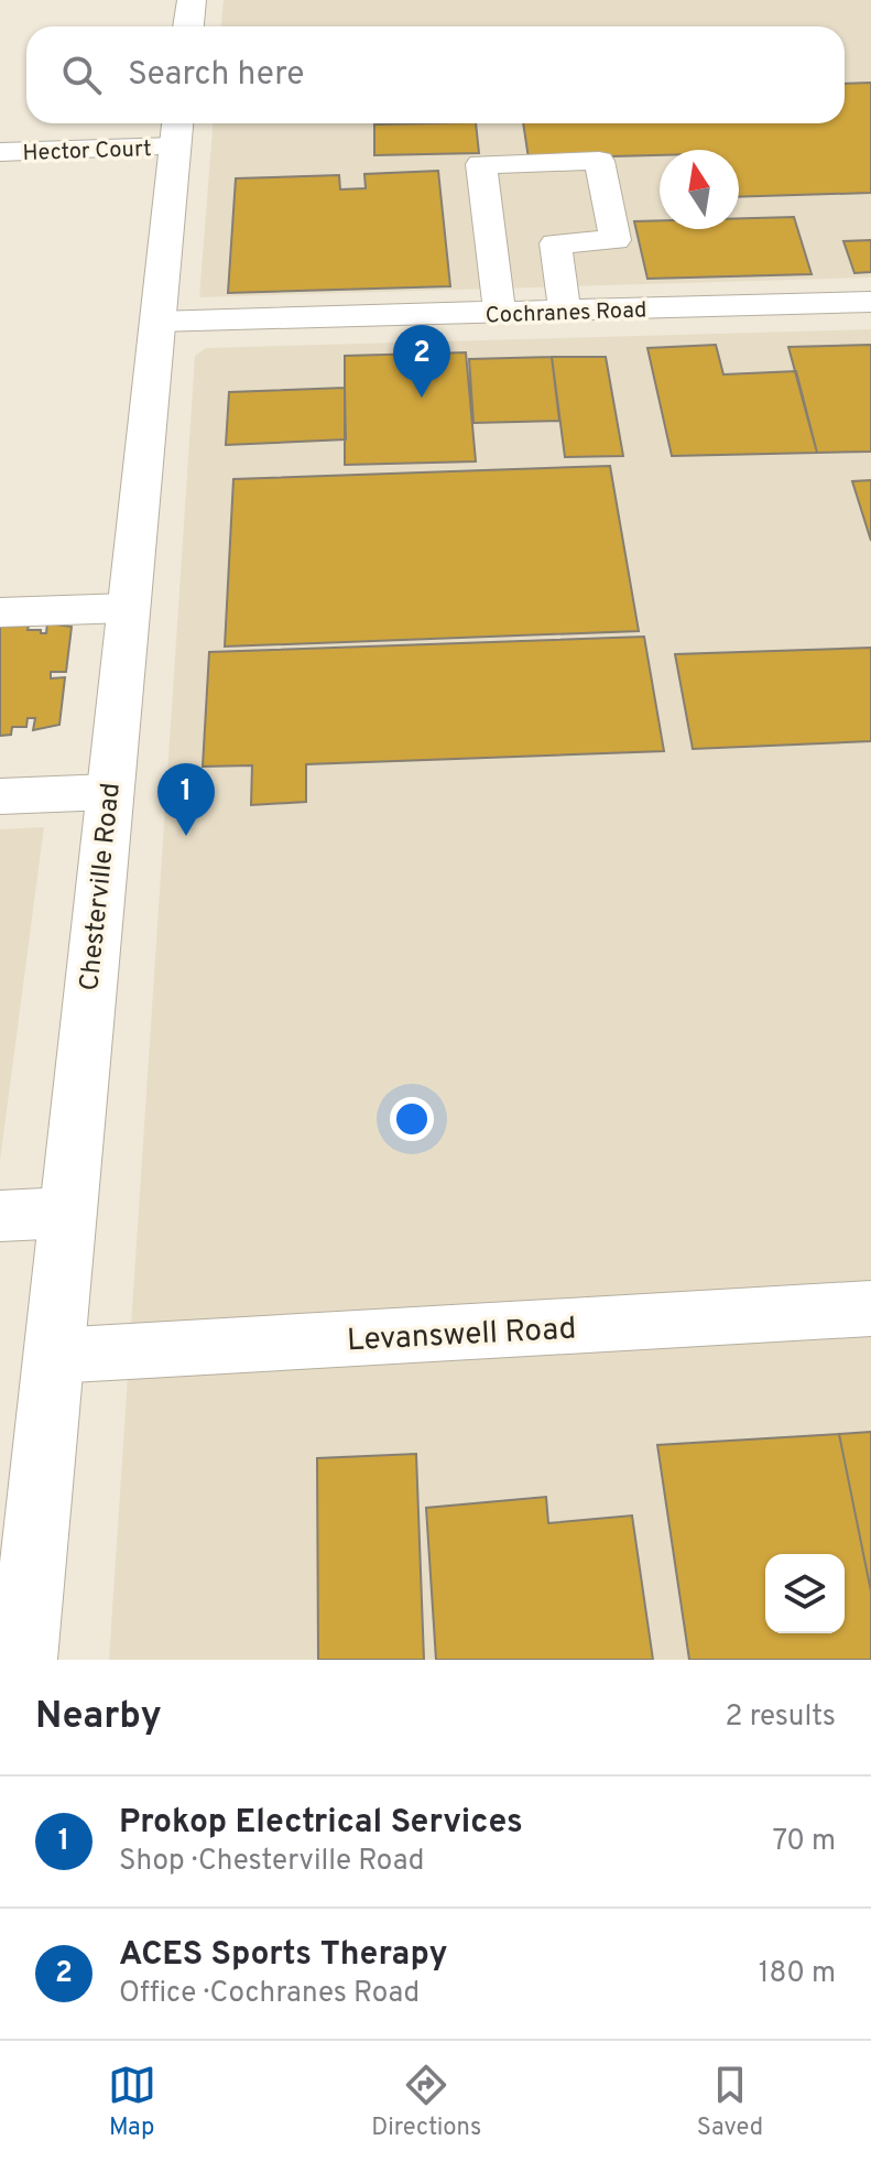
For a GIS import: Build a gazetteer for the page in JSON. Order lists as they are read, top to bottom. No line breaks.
{"streets":{"main road":["Chesterville Road"],"street":["Hector Court","Cochranes Road","Levanswell Road"]},"crossings":[["Hector Court","Chesterville Road"],["Cochranes Road","Chesterville Road"],["Chesterville Road","Levanswell Road"]],"north":"top","page":{"search":"Search here","pins":["2","1"],"heading":["Nearby","2 results"],"list":[{"mark":"1","name":"Prokop Electrical Services","note":"Shop · Chesterville Road","value":"70 m"},{"mark":"2","name":"ACES Sports Therapy","note":"Office · Cochranes Road","value":"180 m"}],"nav":["Map","Directions","Saved"]}}
